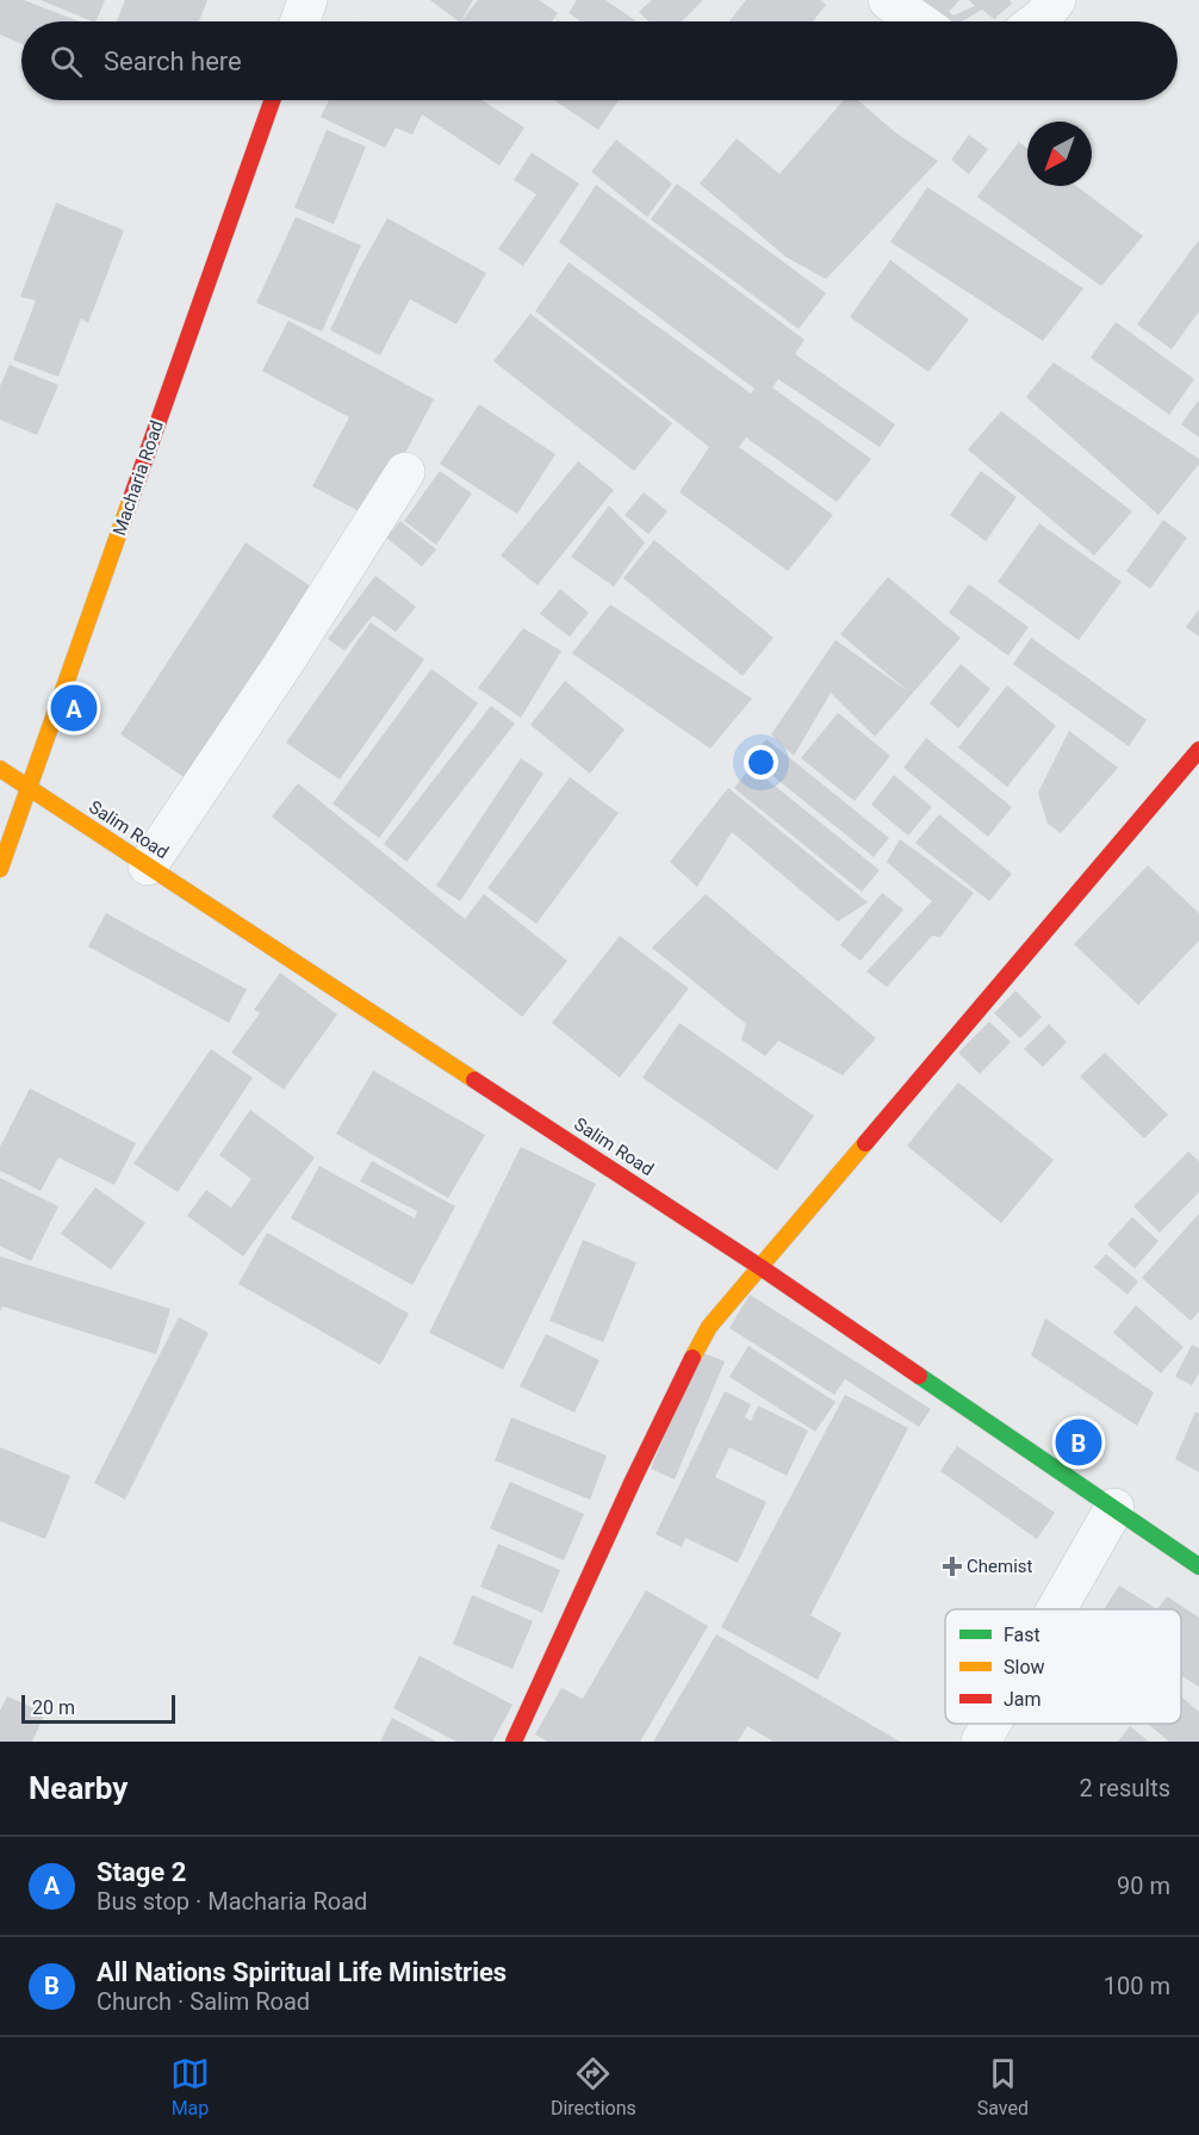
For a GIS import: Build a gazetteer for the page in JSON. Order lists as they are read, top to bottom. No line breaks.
{"streets":{"street":["Macharia Road","Salim Road"]},"crossings":[["Macharia Road","Salim Road"]],"places":{"health":["Chemist"]},"legend":["Fast","Slow","Jam"],"scale_bar":"20 m","north":"bottom left","page":{"search":"Search here","pins":["A","B"],"scale":"20 m","heading":["Nearby","2 results"],"list":[{"mark":"A","name":"Stage 2","note":"Bus stop · Macharia Road","value":"90 m"},{"mark":"B","name":"All Nations Spiritual Life Ministries","note":"Church · Salim Road","value":"100 m"}],"nav":["Map","Directions","Saved"]}}
